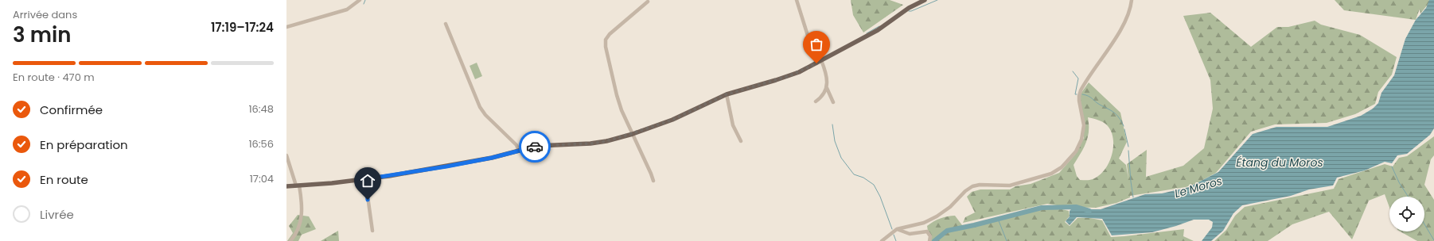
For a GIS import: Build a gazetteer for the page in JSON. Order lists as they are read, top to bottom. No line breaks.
{"water":["Étang du Moros","Le Moros"],"page":{"heading":["3 min","Arrivée dans","17:19–17:24"],"bar":"En route · 470 m","list":[["Confirmée","16:48"],["En préparation","16:56"],["En route","17:04"],"Livrée"]}}
